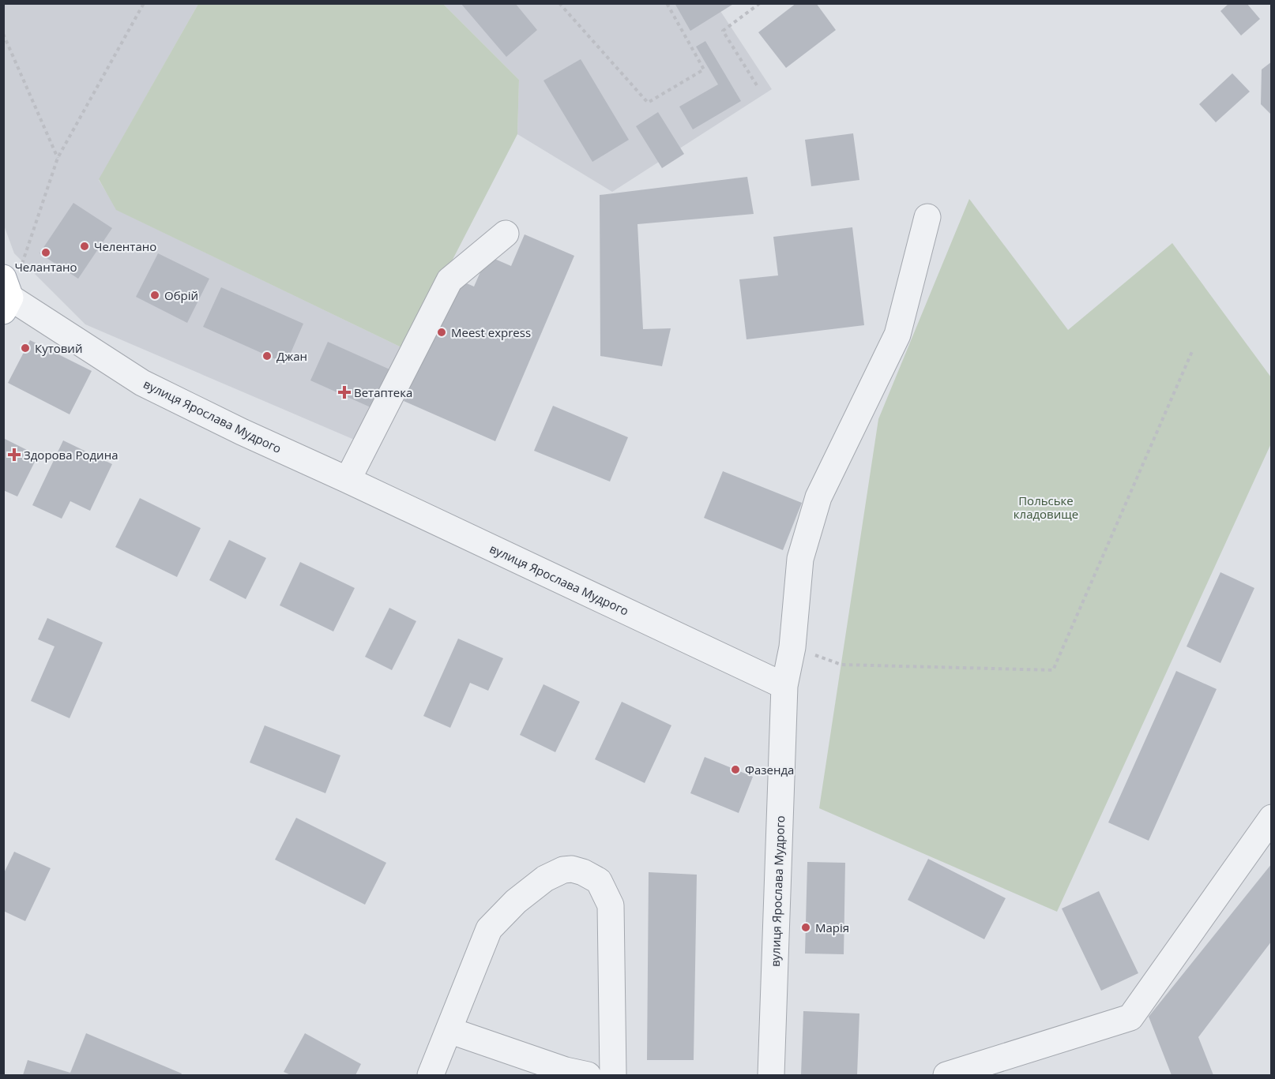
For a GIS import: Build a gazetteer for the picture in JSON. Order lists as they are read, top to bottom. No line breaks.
{"streets":{"street":["вулиця Ярослава Мудрого"]},"parks":["Польське кладовище"],"places":{"other":["Челентано","Челантано","Обрій","Meest express","Кутовий","Джан","Фазенда","Марія"],"health":["Ветаптека","Здорова Родина"]}}
